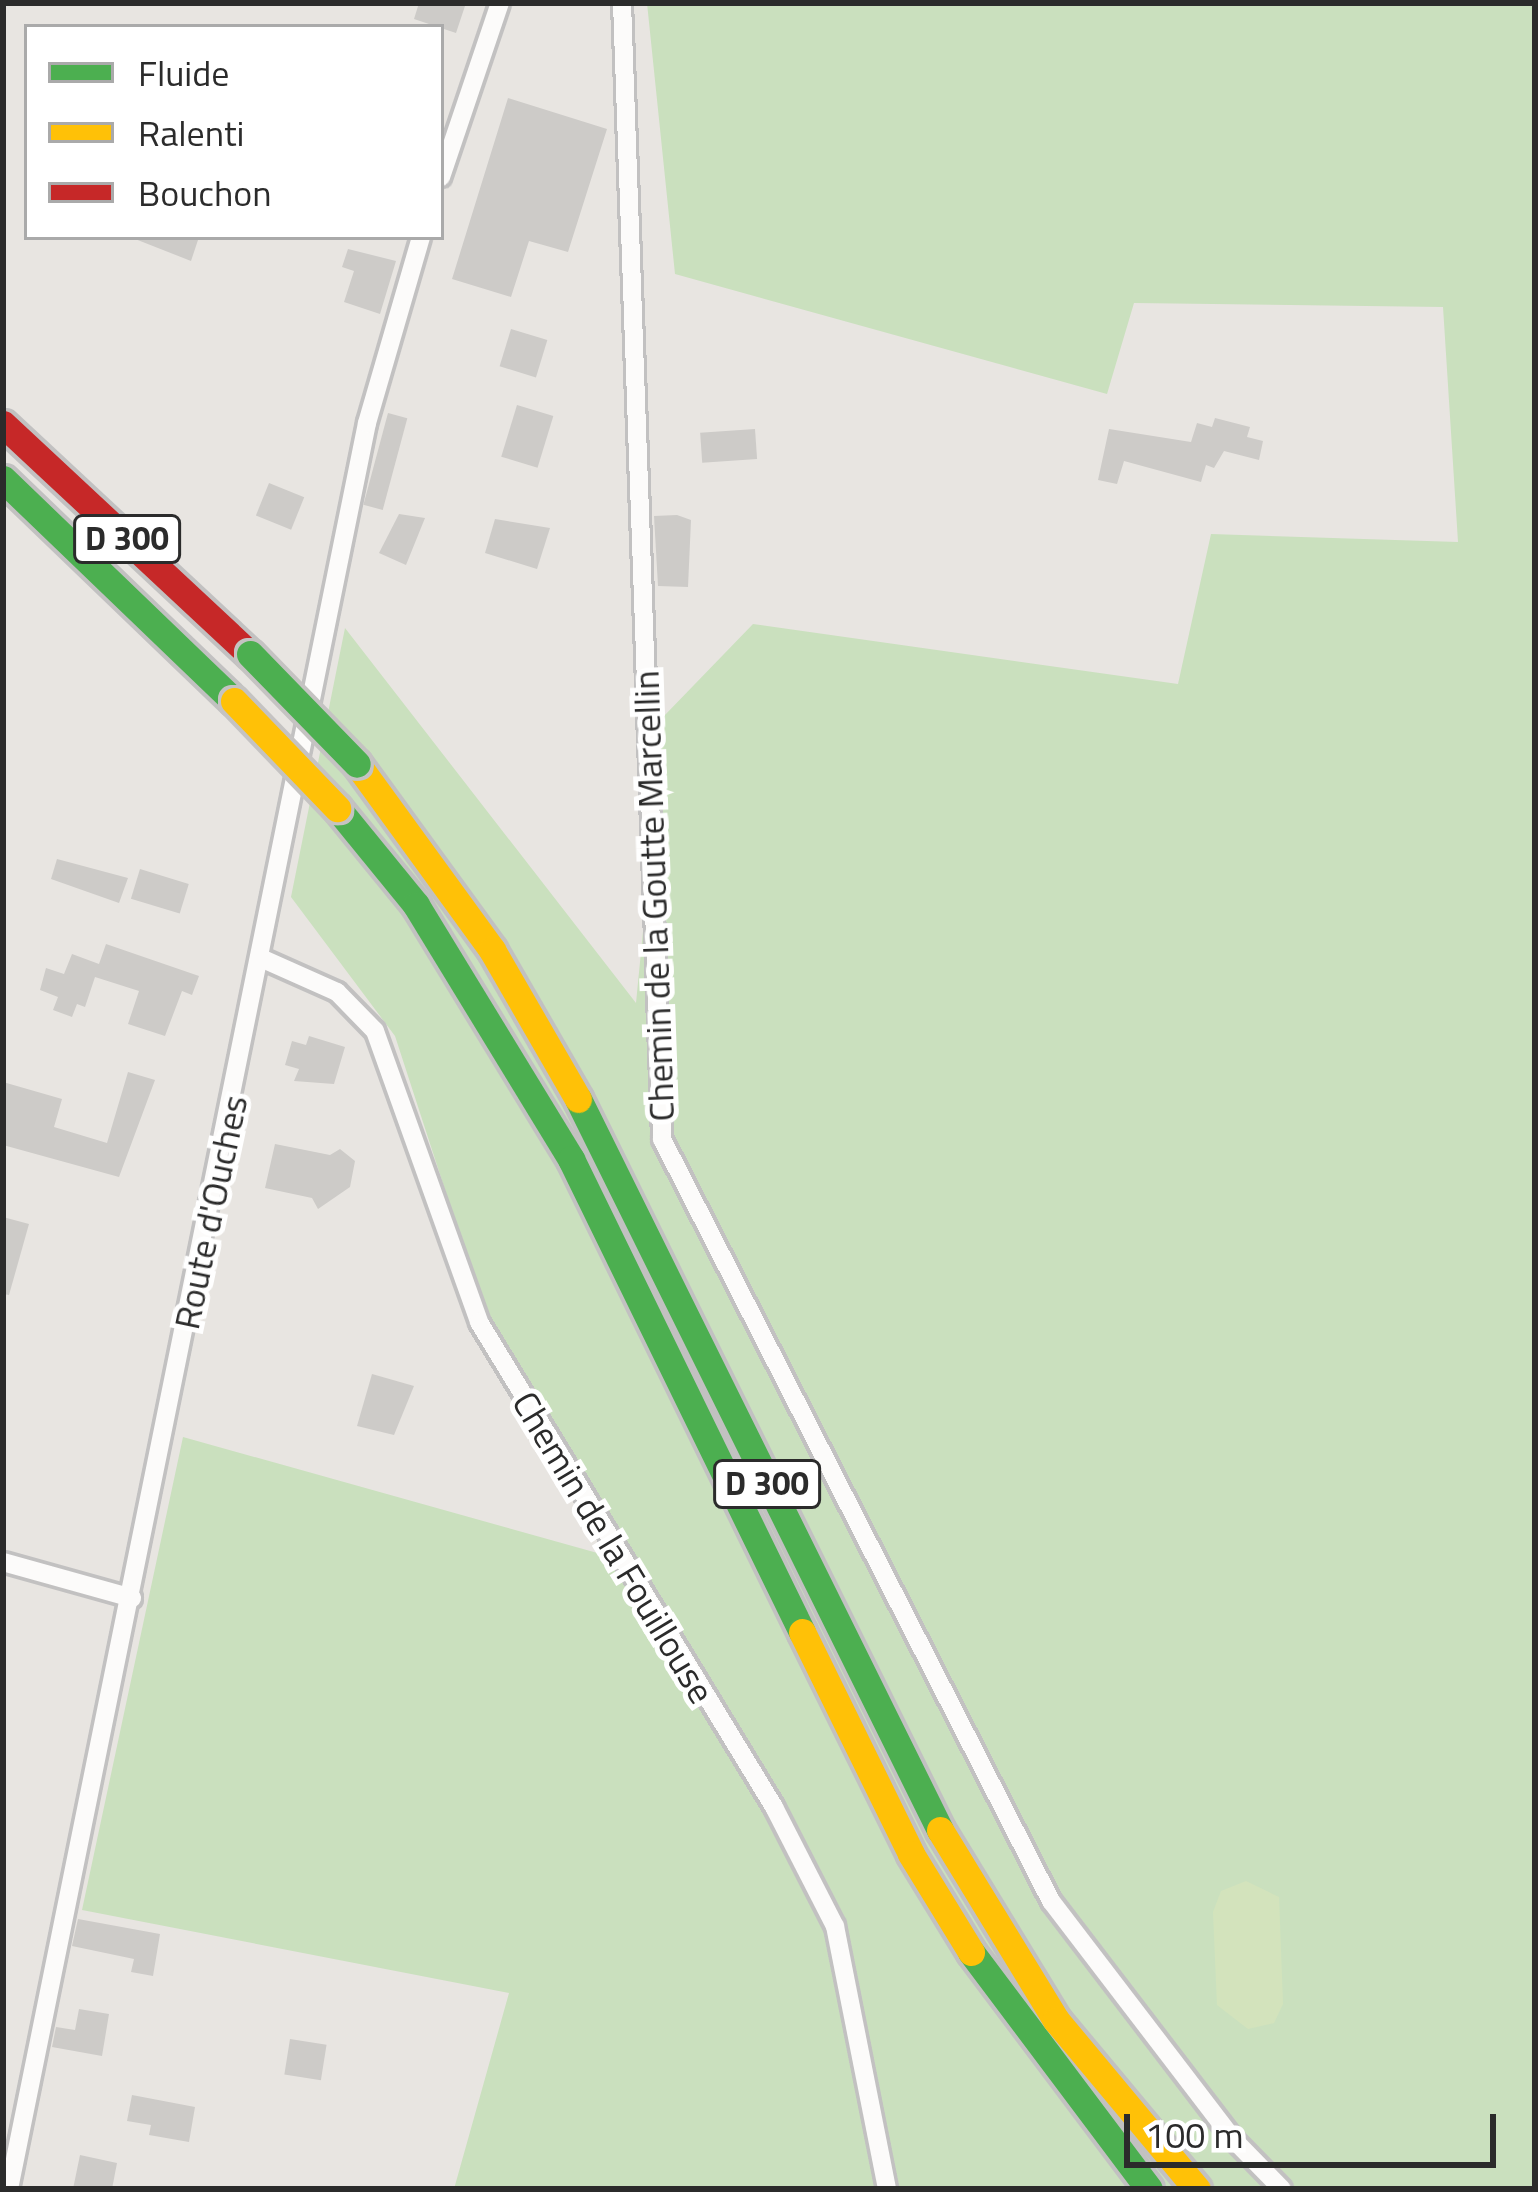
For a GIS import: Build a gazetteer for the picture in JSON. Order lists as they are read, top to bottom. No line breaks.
{"streets":{"main road":["D 300"],"street":["Chemin de la Goutte Marcellin","Route d'Ouches","Chemin de la Fouillouse"]},"crossings":[["Route d'Ouches","Chemin de la Fouillouse"]],"legend":["Fluide","Ralenti","Bouchon"],"scale_bar":"100 m"}
